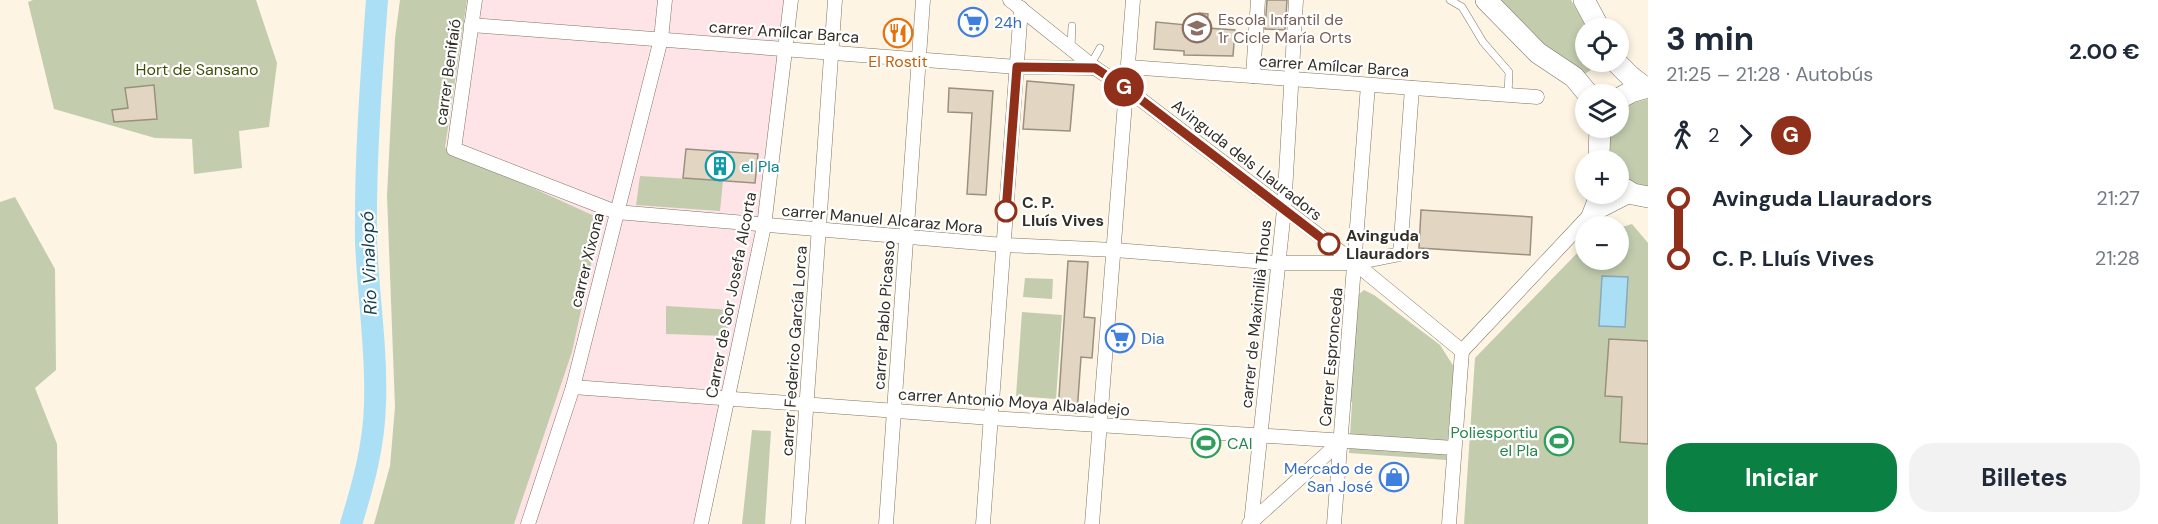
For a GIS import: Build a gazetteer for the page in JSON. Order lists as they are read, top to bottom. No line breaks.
{"streets":{"street":["carrer Amílcar Barca","carrer Benifaió","Avinguda dels Llauradors","carrer Manuel Alcaraz Mora","carrer Xixona","Carrer de Sor Josefa Alcorta","carrer de Maximilià Thous","carrer Pablo Picasso","carrer Federico García Lorca","Carrer Espronceda","carrer Antonio Moya Albaladejo"]},"crossings":[["carrer Amílcar Barca","carrer Benifaió"],["carrer Amílcar Barca","Avinguda dels Llauradors"],["carrer Amílcar Barca","carrer Manuel Alcaraz Mora"],["carrer Amílcar Barca","carrer Xixona"],["carrer Amílcar Barca","Carrer de Sor Josefa Alcorta"],["carrer Amílcar Barca","carrer de Maximilià Thous"],["carrer Amílcar Barca","carrer Pablo Picasso"],["carrer Amílcar Barca","carrer Federico García Lorca"],["carrer Amílcar Barca","Carrer Espronceda"],["carrer Benifaió","carrer Manuel Alcaraz Mora"],["Avinguda dels Llauradors","carrer Manuel Alcaraz Mora"],["Avinguda dels Llauradors","carrer de Maximilià Thous"],["Avinguda dels Llauradors","Carrer Espronceda"],["carrer Manuel Alcaraz Mora","carrer Xixona"],["carrer Manuel Alcaraz Mora","Carrer de Sor Josefa Alcorta"],["carrer Manuel Alcaraz Mora","carrer de Maximilià Thous"],["carrer Manuel Alcaraz Mora","carrer Pablo Picasso"],["carrer Manuel Alcaraz Mora","carrer Federico García Lorca"],["carrer Manuel Alcaraz Mora","Carrer Espronceda"],["carrer Xixona","carrer Antonio Moya Albaladejo"],["Carrer de Sor Josefa Alcorta","carrer Antonio Moya Albaladejo"],["carrer de Maximilià Thous","carrer Antonio Moya Albaladejo"],["carrer Pablo Picasso","carrer Antonio Moya Albaladejo"],["carrer Federico García Lorca","carrer Antonio Moya Albaladejo"],["Carrer Espronceda","carrer Antonio Moya Albaladejo"]],"water":["Río Vinalopó"],"parks":["Hort de Sansano"],"places":{"supermarket":["24h","Dia"],"school or university":["Escola Infantil de 1r Cicle María Orts"],"restaurant":["El Rostit"],"building":["el Pla"],"other":["C. P. Lluís Vives","Avinguda Llauradors"],"sports":["Poliesportiu el Pla","CAI"],"shop":["Mercado de San José"]},"lines":["bus line G"],"page":{"on_map":"G","heading":["3 min","21:25 – 21:28 · Autobús","2.00 €"],"map_buttons":["+","−"],"legs":["2","G"],"list":[{"name":"Avinguda Llauradors","value":"21:27"},{"name":"C. P. Lluís Vives","value":"21:28"}],"buttons":["Iniciar","Billetes"]}}
